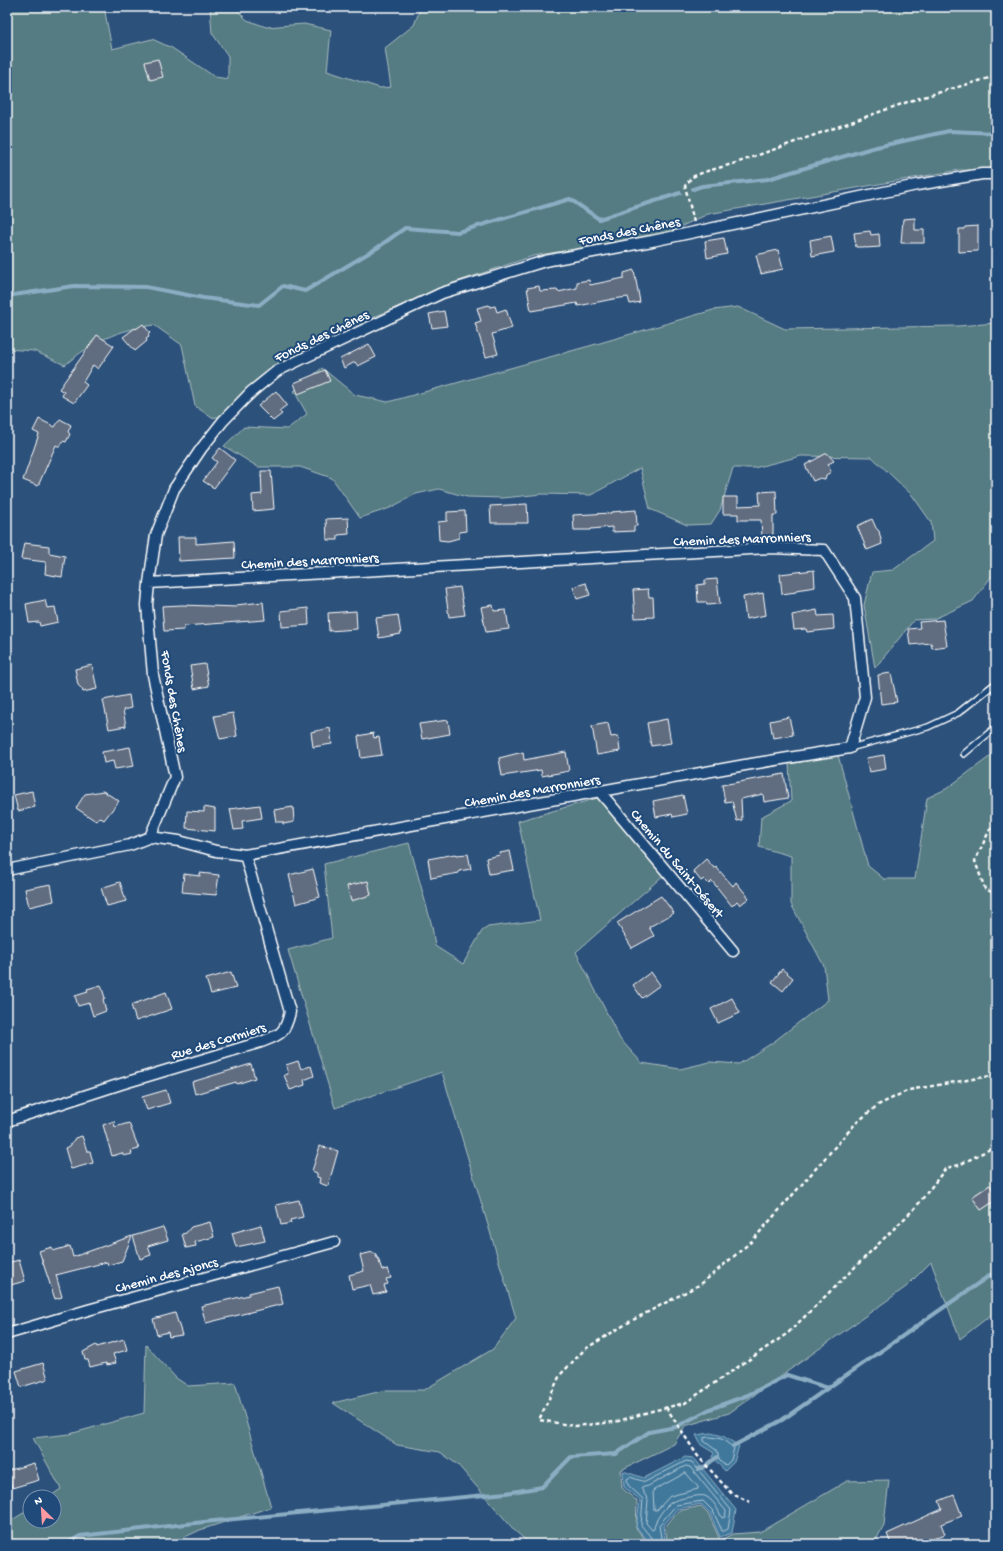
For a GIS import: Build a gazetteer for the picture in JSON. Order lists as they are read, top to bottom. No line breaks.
{"streets":{"street":["Fonds des Chênes","Chemin des Marronniers","Chemin du Saint-Désert","Rue des Cormiers","Chemin des Ajoncs"]},"crossings":[["Fonds des Chênes","Chemin des Marronniers"],["Chemin des Marronniers","Chemin du Saint-Désert"],["Chemin des Marronniers","Rue des Cormiers"]],"north":"top left"}
